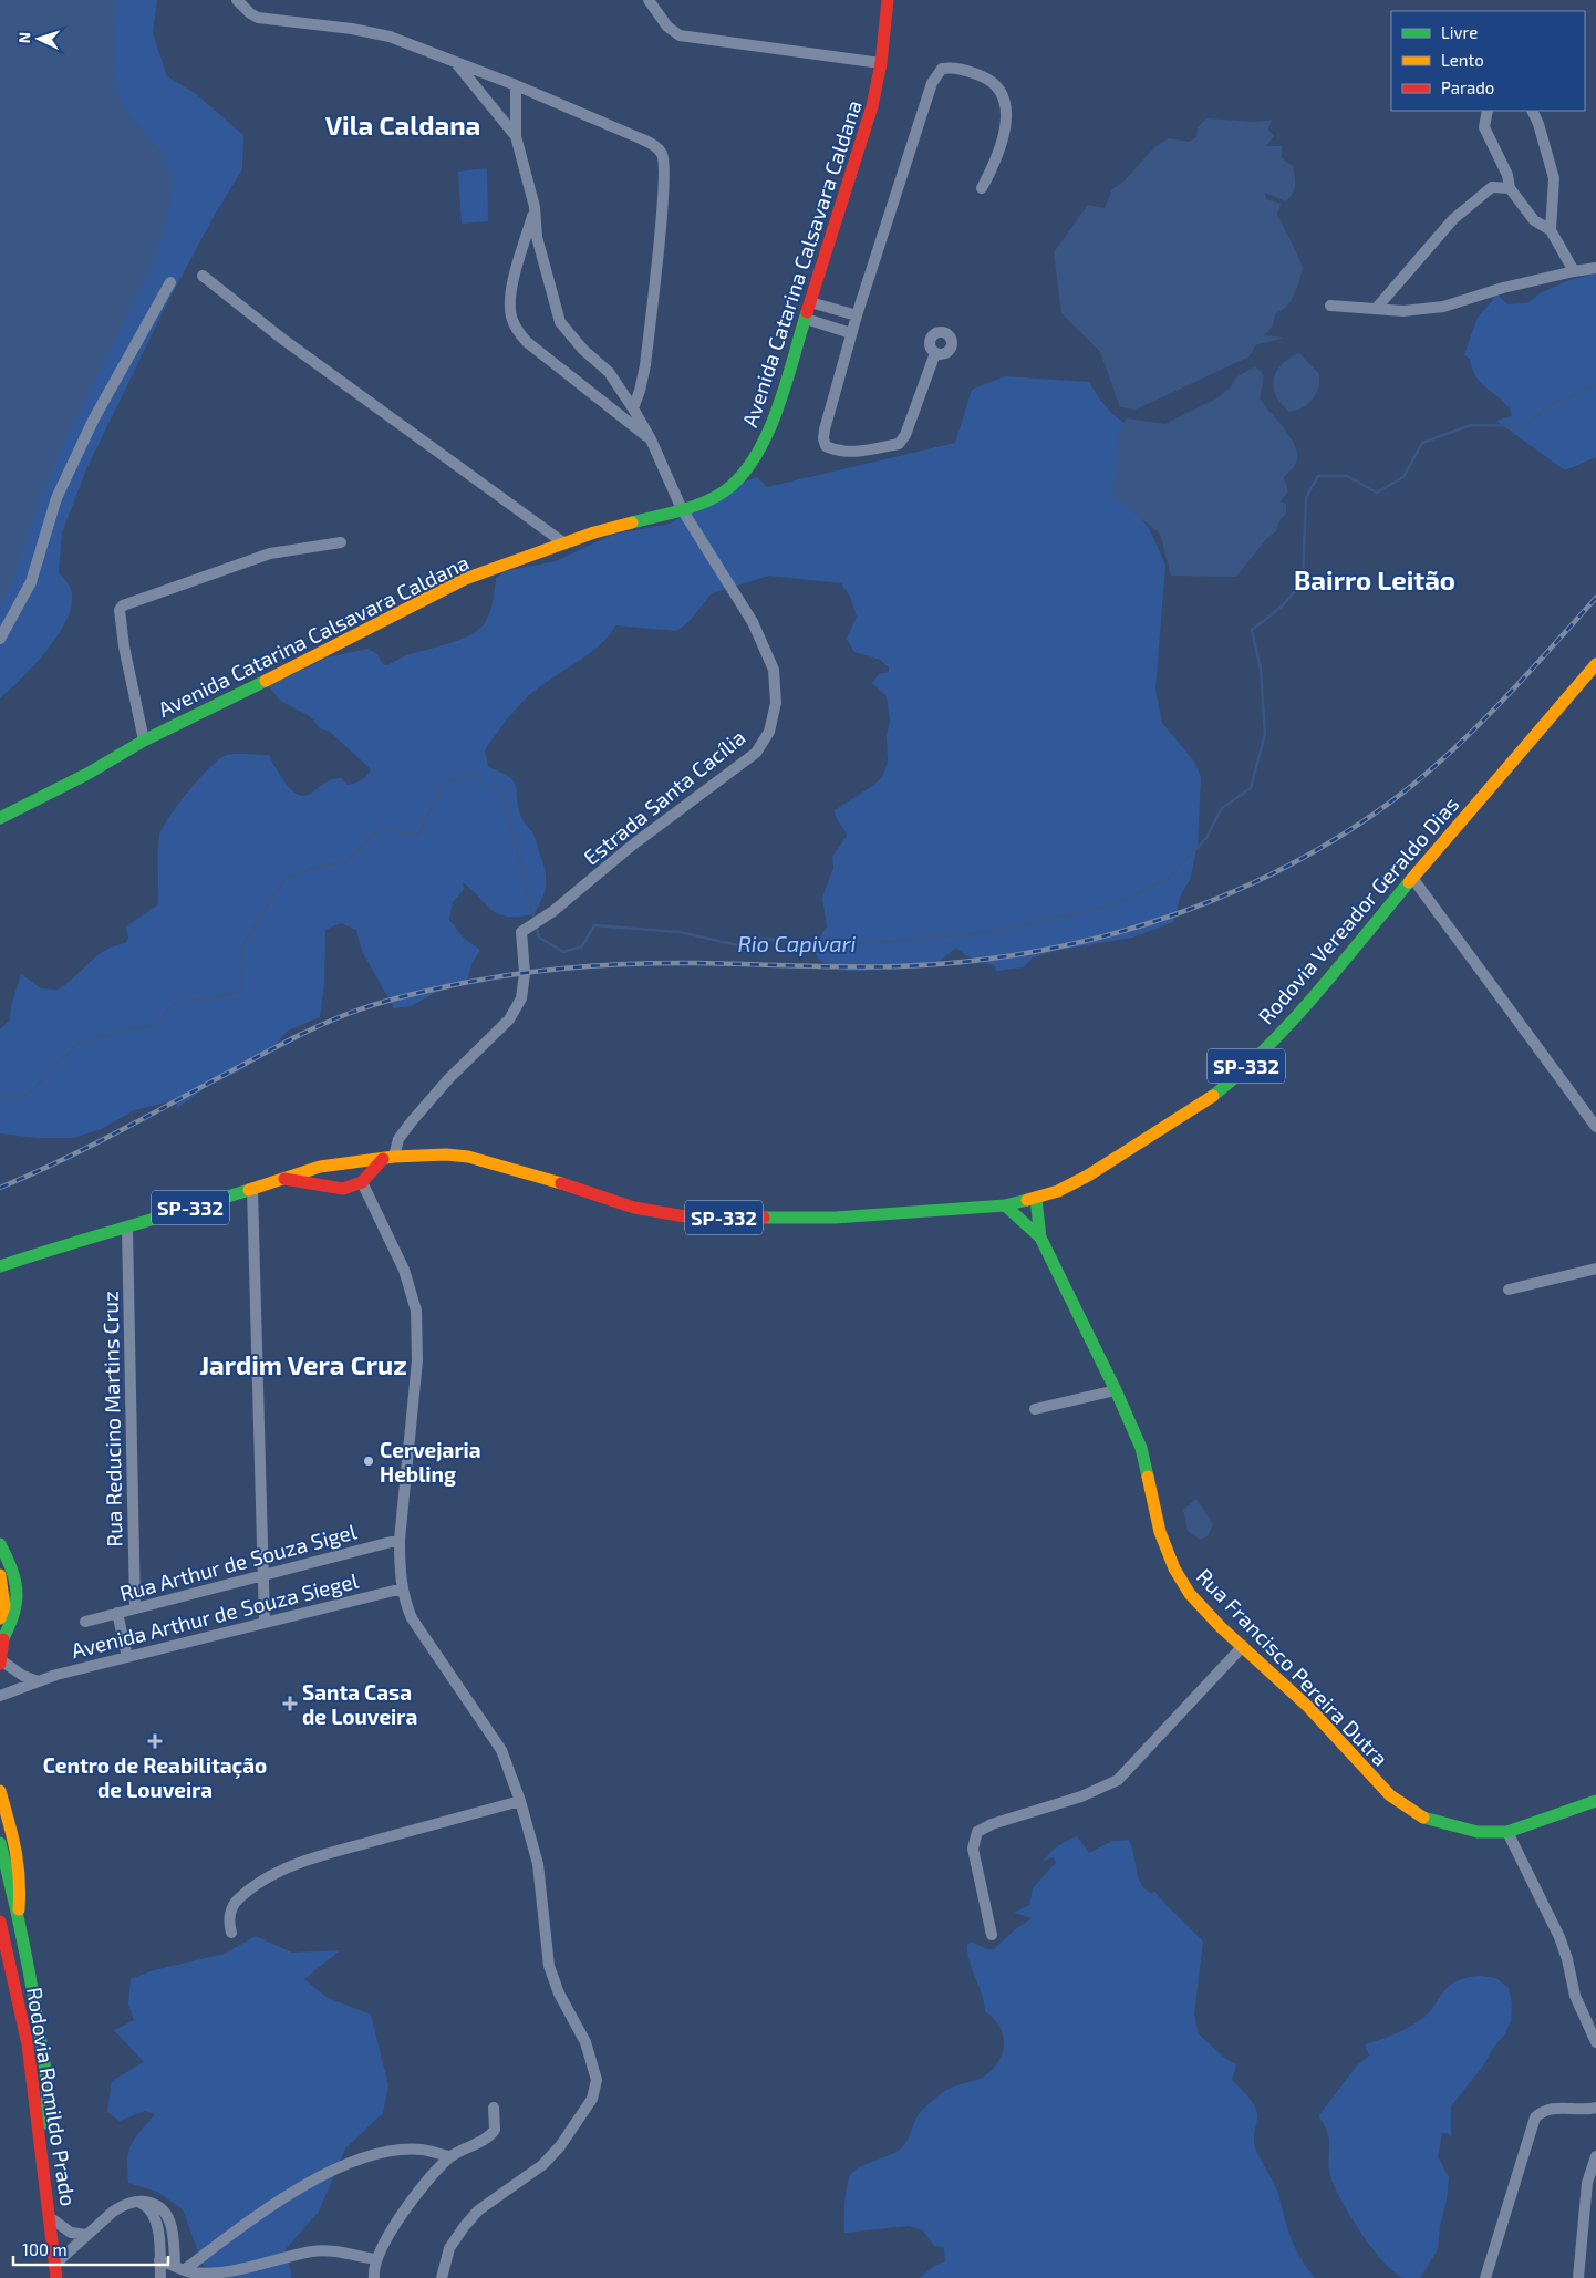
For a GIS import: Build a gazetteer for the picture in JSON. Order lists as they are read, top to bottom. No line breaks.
{"streets":{"main road":["Avenida Catarina Calsavara Caldana","Rodovia Vereador Geraldo Dias","SP-332","Rua Francisco Pereira Dutra","Rodovia Romildo Prado"],"street":["Estrada Santa Cacília","Rua Reducino Martins Cruz","Rua Arthur de Souza Sigel","Avenida Arthur de Souza Siegel"]},"crossings":[["Avenida Catarina Calsavara Caldana","Estrada Santa Cacília"],["Estrada Santa Cacília","Rodovia Vereador Geraldo Dias"],["Rodovia Vereador Geraldo Dias","Rua Reducino Martins Cruz"],["Rodovia Vereador Geraldo Dias","Rua Francisco Pereira Dutra"],["Rua Reducino Martins Cruz","Rua Arthur de Souza Sigel"]],"districts":["Vila Caldana","Bairro Leitão","Jardim Vera Cruz"],"water":["Rio Capivari"],"places":{"other":["Cervejaria Hebling"],"health":["Santa Casa de Louveira","Centro de Reabilitação de Louveira"]},"legend":["Livre","Lento","Parado"],"scale_bar":"100 m","north":"left"}
